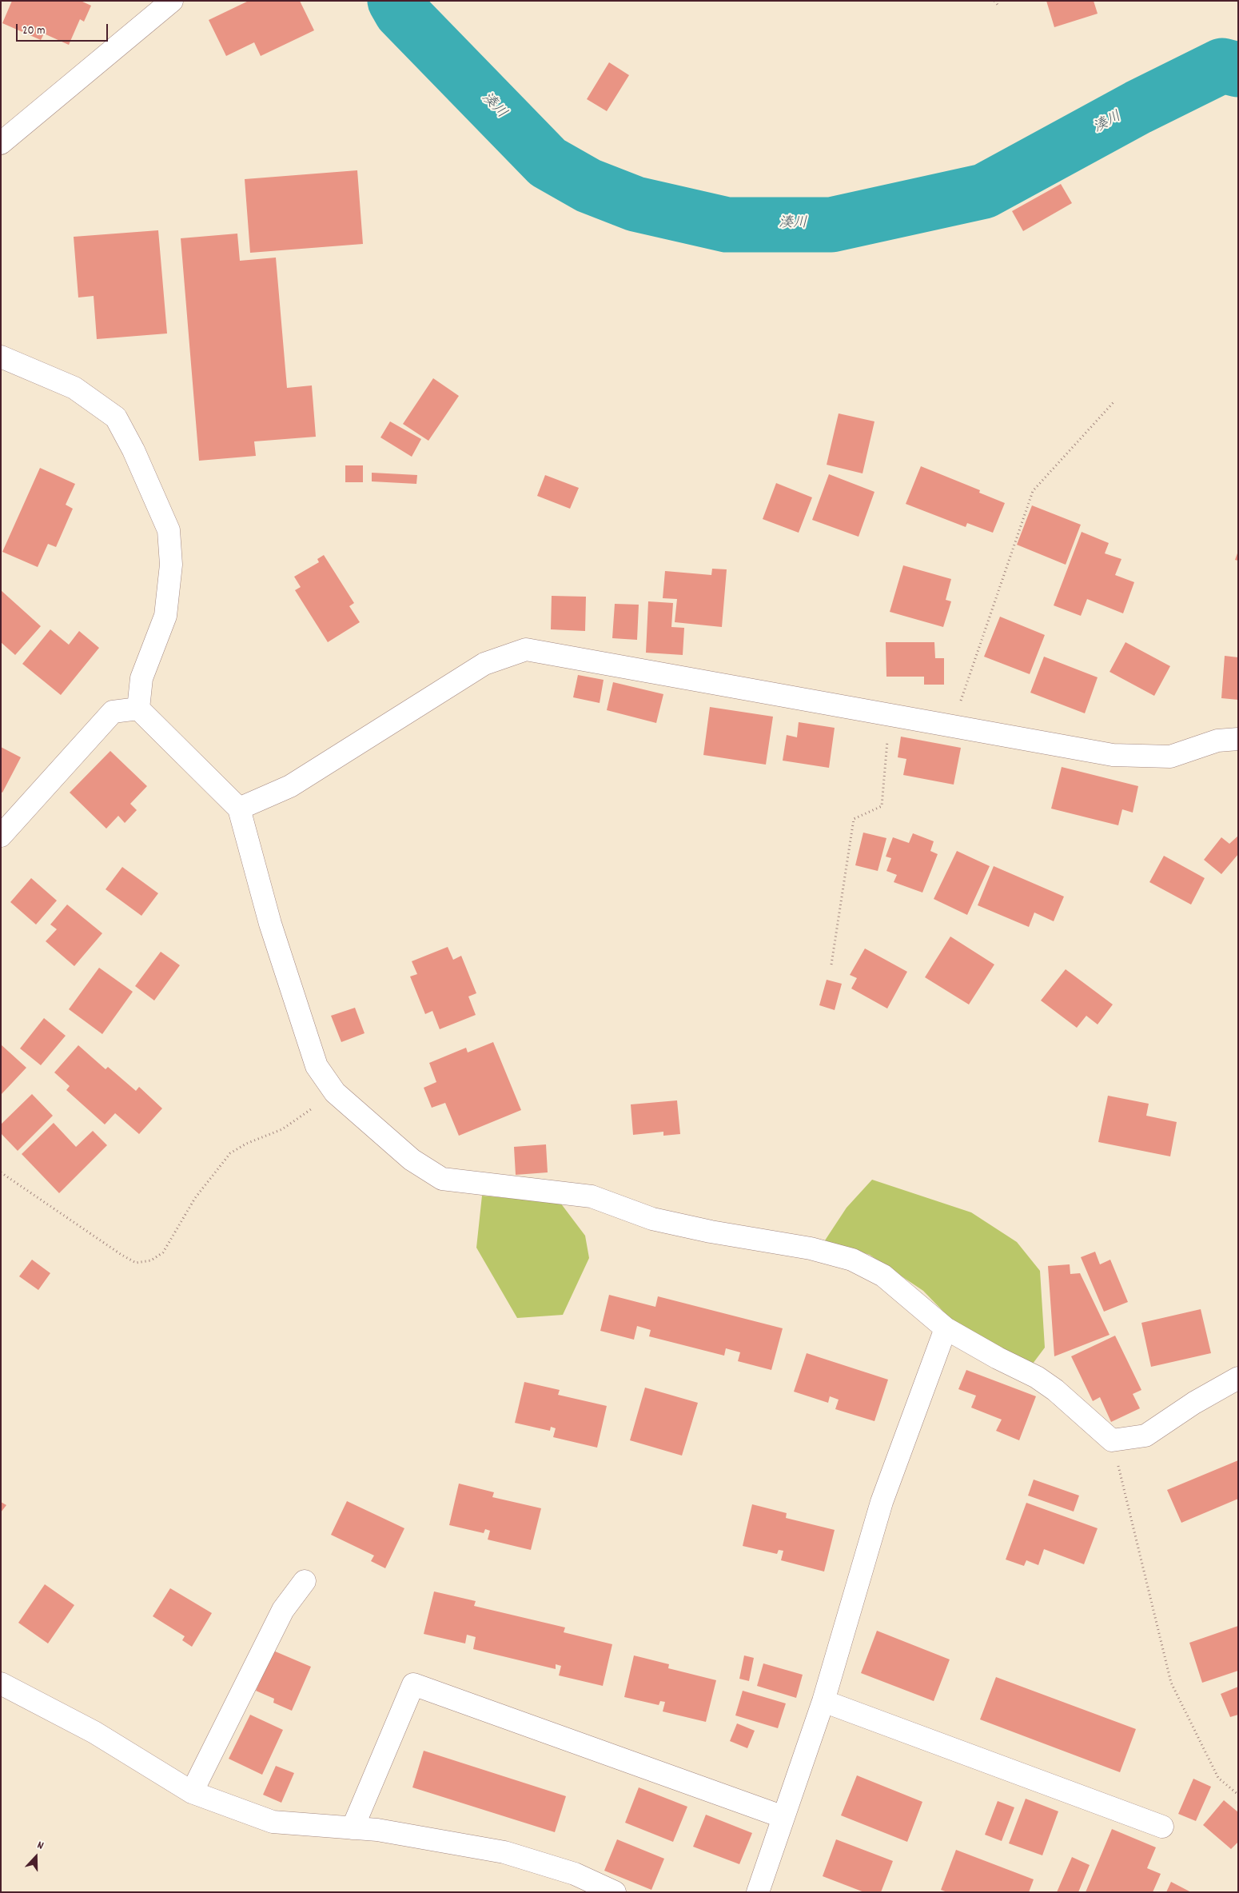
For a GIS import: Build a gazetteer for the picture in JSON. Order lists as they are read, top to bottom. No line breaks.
{"water":["湊川"],"scale_bar":"20 m","north":"top"}
